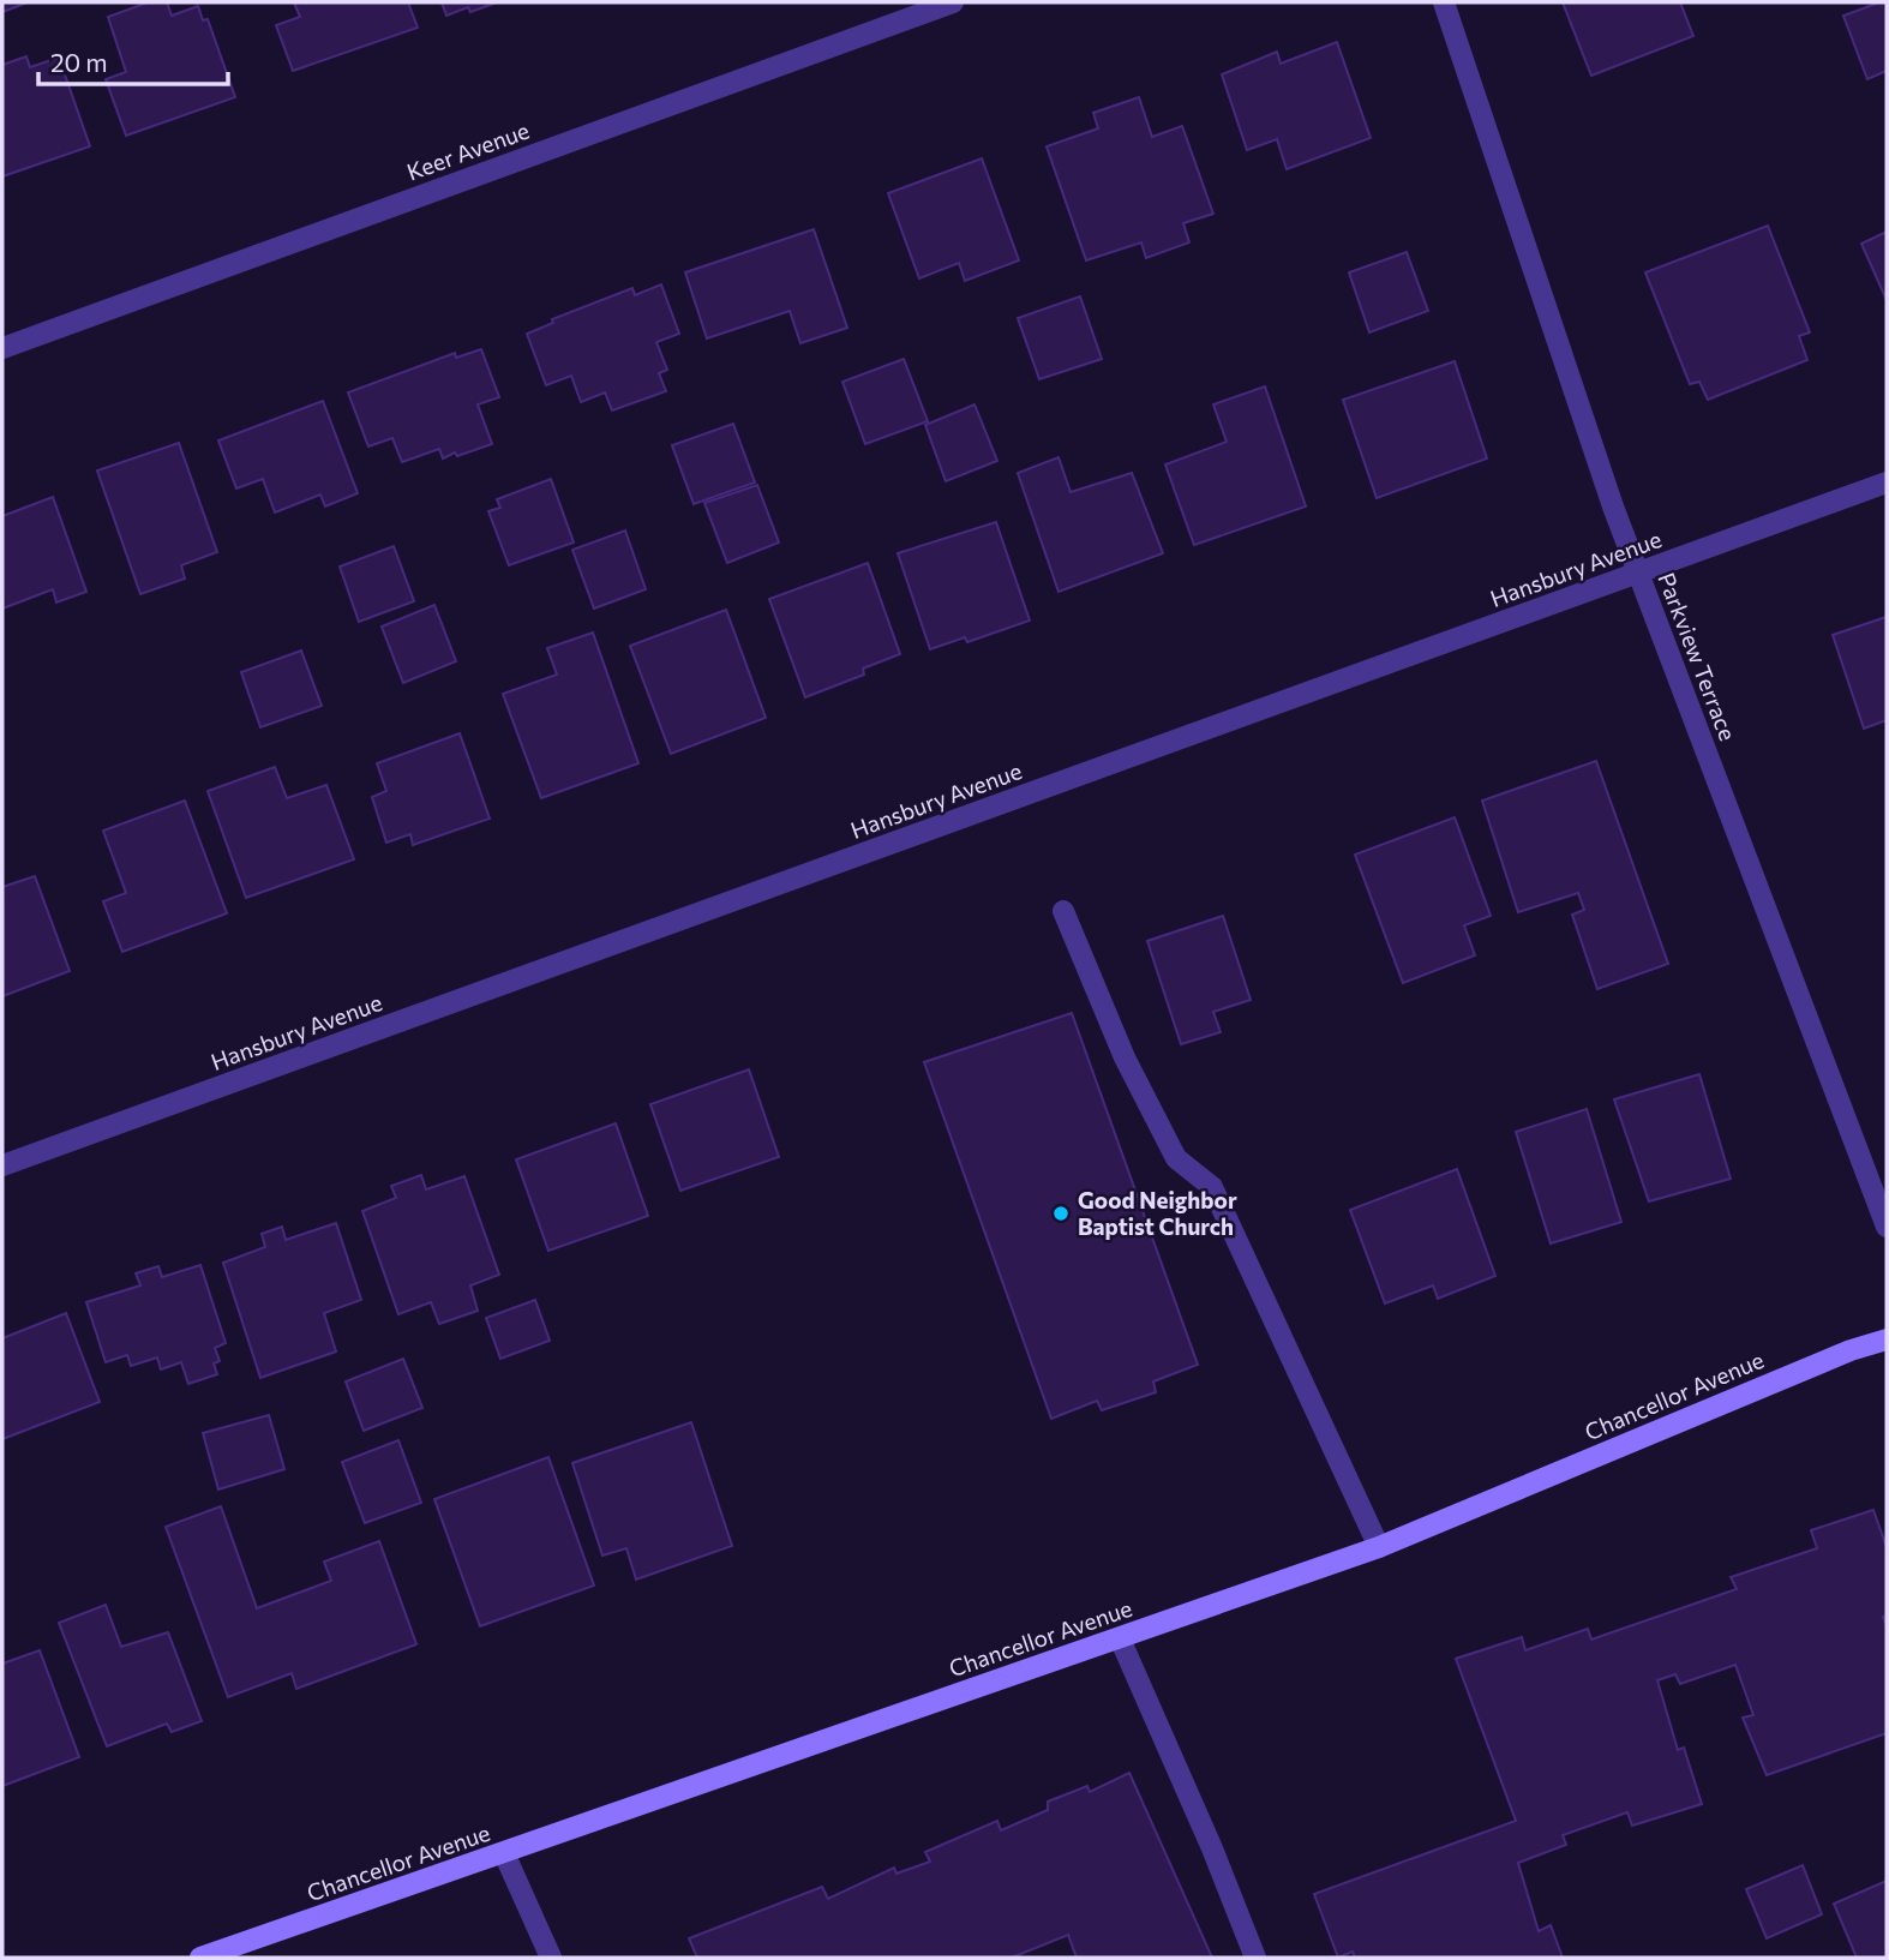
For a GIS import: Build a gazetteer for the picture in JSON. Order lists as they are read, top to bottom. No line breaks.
{"streets":{"main road":["Chancellor Avenue"],"street":["Keer Avenue","Hansbury Avenue","Parkview Terrace"]},"crossings":[["Hansbury Avenue","Parkview Terrace"]],"places":["Good Neighbor Baptist Church"],"scale_bar":"20 m"}
